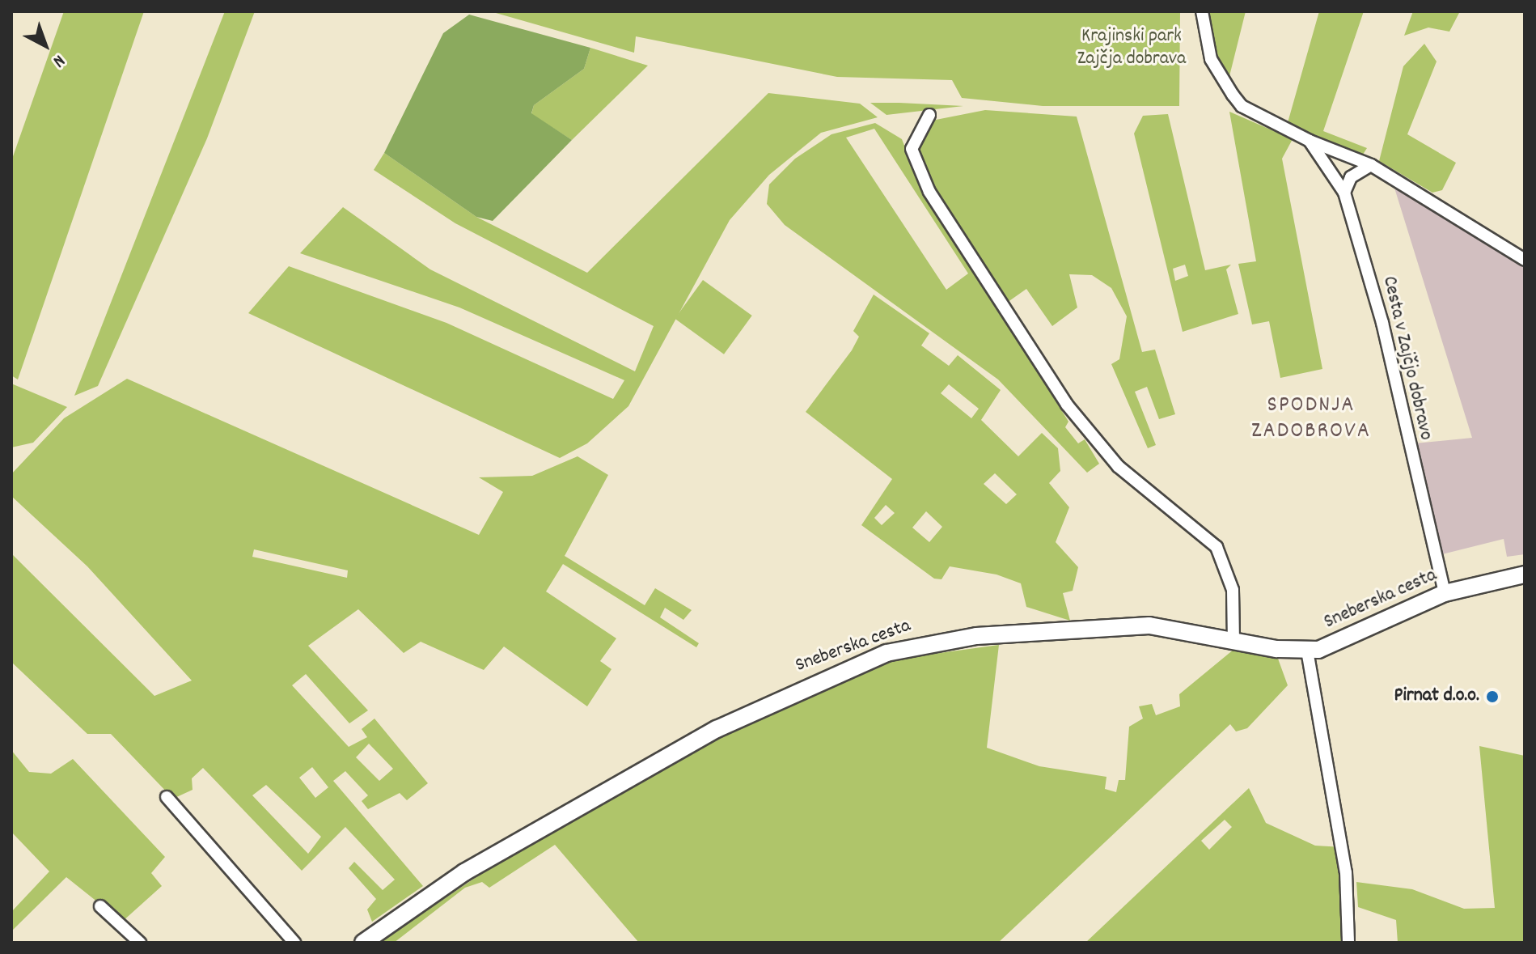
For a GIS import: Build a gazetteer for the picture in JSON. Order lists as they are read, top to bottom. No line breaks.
{"streets":{"street":["Cesta v Zajčjo dobravo","Sneberska cesta"]},"crossings":[["Cesta v Zajčjo dobravo","Sneberska cesta"]],"districts":["SPODNJA ZADOBROVA"],"parks":["Krajinski park Zajčja dobrava"],"places":["Pirnat d.o.o."],"north":"bottom right"}
